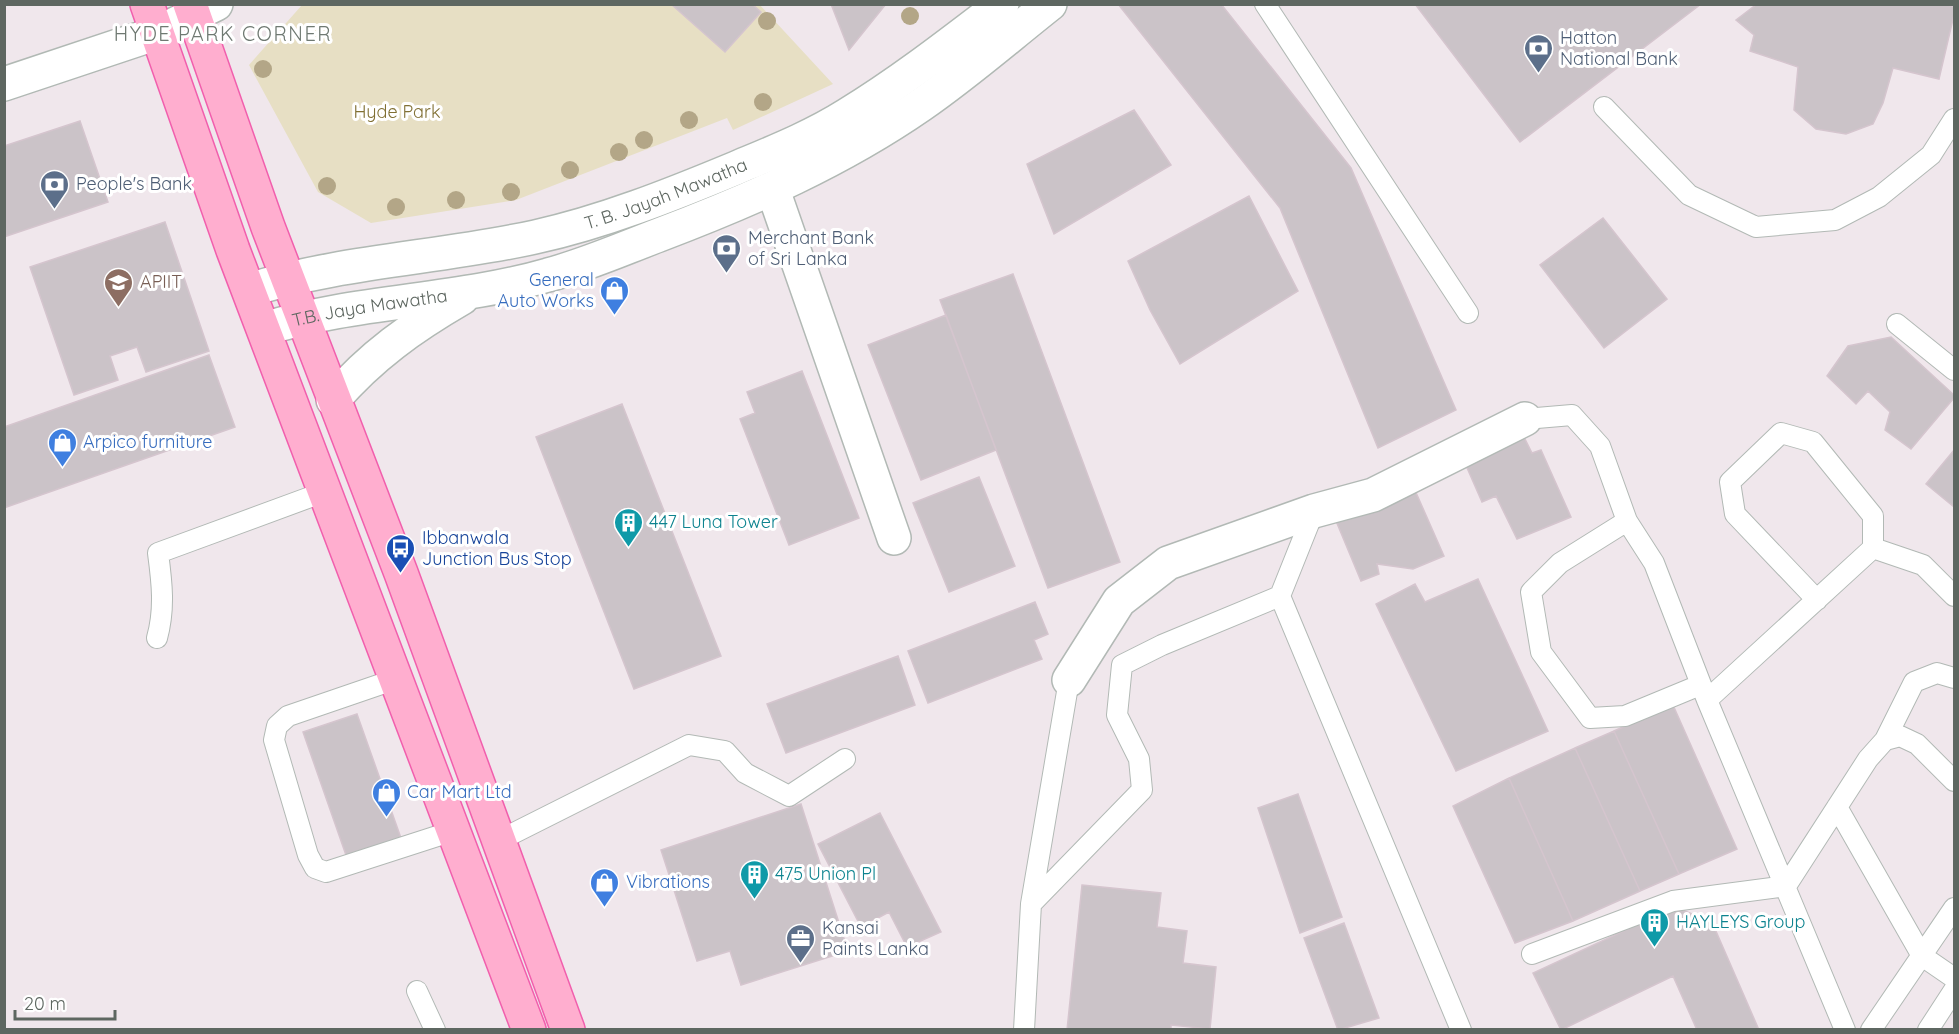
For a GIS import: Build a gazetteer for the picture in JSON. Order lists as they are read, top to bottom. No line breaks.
{"streets":{"main road":["T. B. Jayah Mawatha","T.B. Jaya Mawatha"]},"crossings":[["T. B. Jayah Mawatha","T.B. Jaya Mawatha"]],"districts":["HYDE PARK CORNER"],"parks":["Hyde Park"],"places":{"bank":["Hatton National Bank","People's Bank","Merchant Bank of Sri Lanka"],"school or university":["APIIT"],"shop":["General Auto Works","Arpico furniture","Car Mart Ltd","Vibrations"],"building":["447 Luna Tower","475 Union Pl","HAYLEYS Group"],"bus stop":["Ibbanwala Junction Bus Stop"],"office":["Kansai Paints Lanka"]},"scale_bar":"20 m"}
